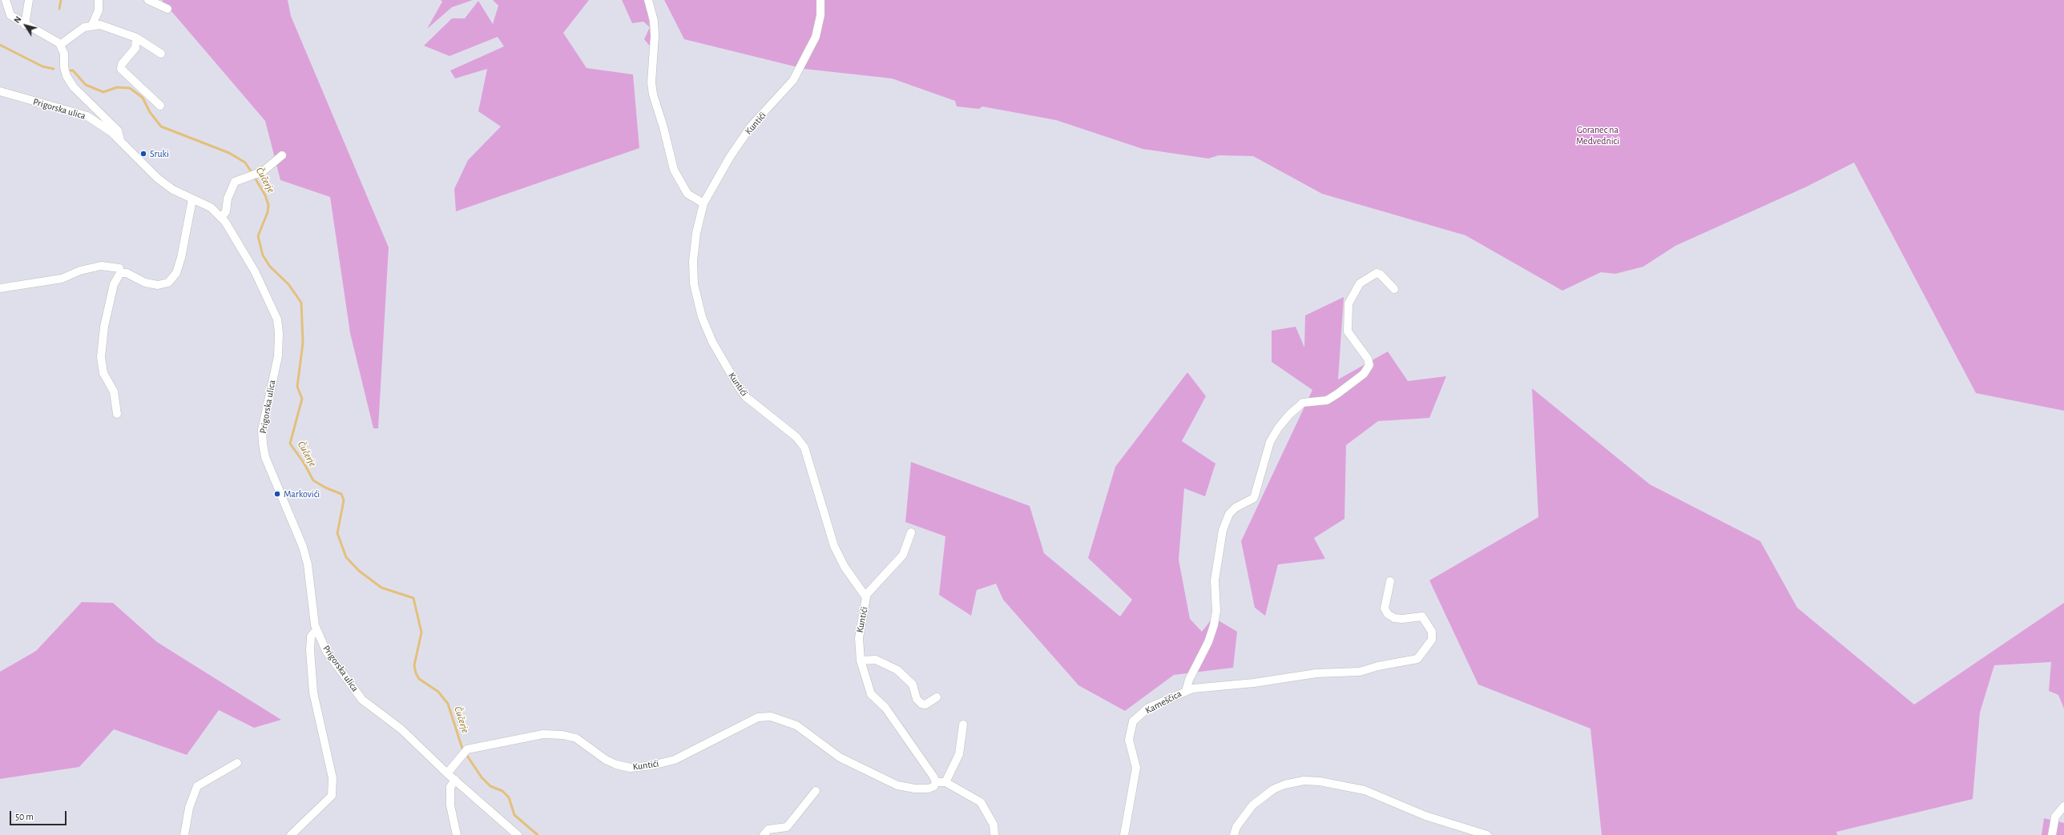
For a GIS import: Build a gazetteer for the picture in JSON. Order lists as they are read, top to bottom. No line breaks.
{"streets":{"street":["Prigorska ulica","Kuntići","Kameščica"]},"crossings":[["Prigorska ulica","Kuntići"]],"water":["Čučerje"],"parks":["Goranec na Medvednici"],"places":["Sruki","Markovići"],"scale_bar":"50 m","north":"top left"}
